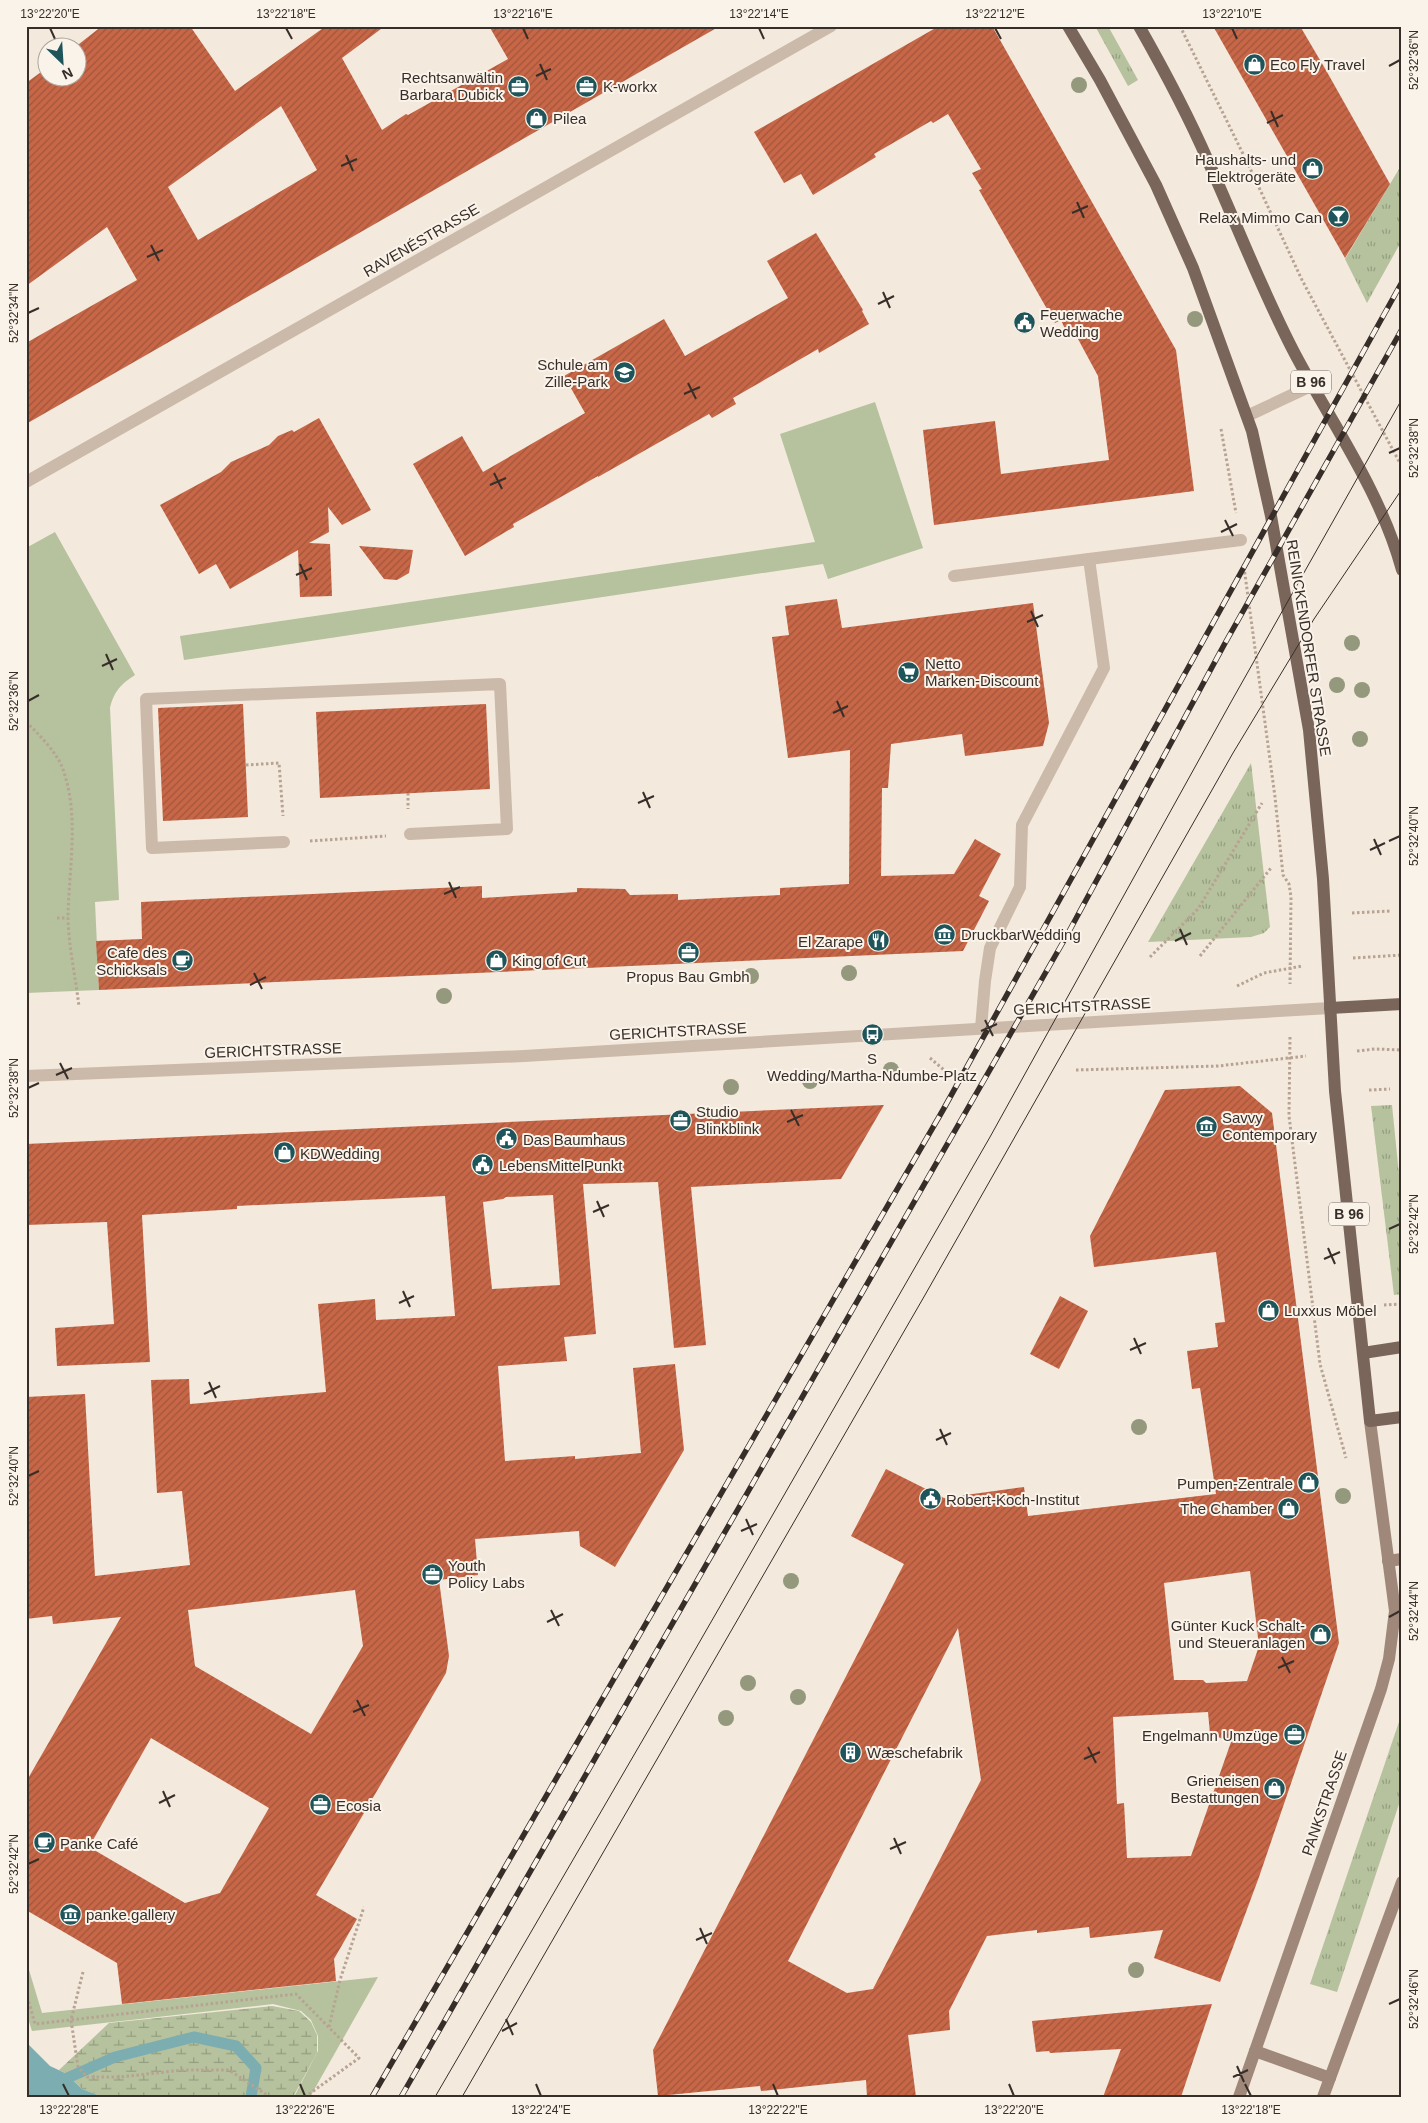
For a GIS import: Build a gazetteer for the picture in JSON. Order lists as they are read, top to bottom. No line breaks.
{"streets":{"main road":["B 96","REINICKENDORFER STRASSE","PANKSTRASSE"],"street":["RAVENÉSTRASSE","GERICHTSTRASSE"]},"crossings":[["B 96","REINICKENDORFER STRASSE"],["REINICKENDORFER STRASSE","GERICHTSTRASSE"],["REINICKENDORFER STRASSE","PANKSTRASSE"]],"places":{"shop":["Eco Fly Travel","Pilea","Haushalts- und Elektrogeräte","King of Cut","KDWedding","Luxxus Möbel","Pumpen-Zentrale","The Chamber","Günter Kuck Schalt- und Steueranlagen","Grieneisen Bestattungen"],"office":["Rechtsanwältin Barbara Dubick","K-workx","Propus Bau Gmbh","Studio Blinkblink","Youth Policy Labs","Engelmann Umzüge","Ecosia"],"bar":["Relax Mimmo Can"],"public building":["Feuerwache Wedding","Das Baumhaus","LebensMittelPunkt","Robert-Koch-Institut"],"school or university":["Schule am Zille-Park"],"supermarket":["Netto Marken-Discount"],"museum":["DruckbarWedding","Savvy Contemporary","panke.gallery"],"restaurant":["El Zarape"],"cafe":["Cafe des Schicksals","Panke Café"],"bus stop":["S Wedding/Martha-Ndumbe-Platz"],"building":["Wæschefabrik"]},"north":"bottom right","coordinates":["13°22'20\"E","13°22'18\"E","13°22'16\"E","13°22'14\"E","13°22'12\"E","13°22'10\"E","52°32'36\"N","52°32'34\"N","52°32'38\"N","52°32'40\"N","52°32'42\"N","52°32'44\"N","52°32'46\"N","13°22'28\"E","13°22'26\"E","13°22'24\"E","13°22'22\"E"]}
